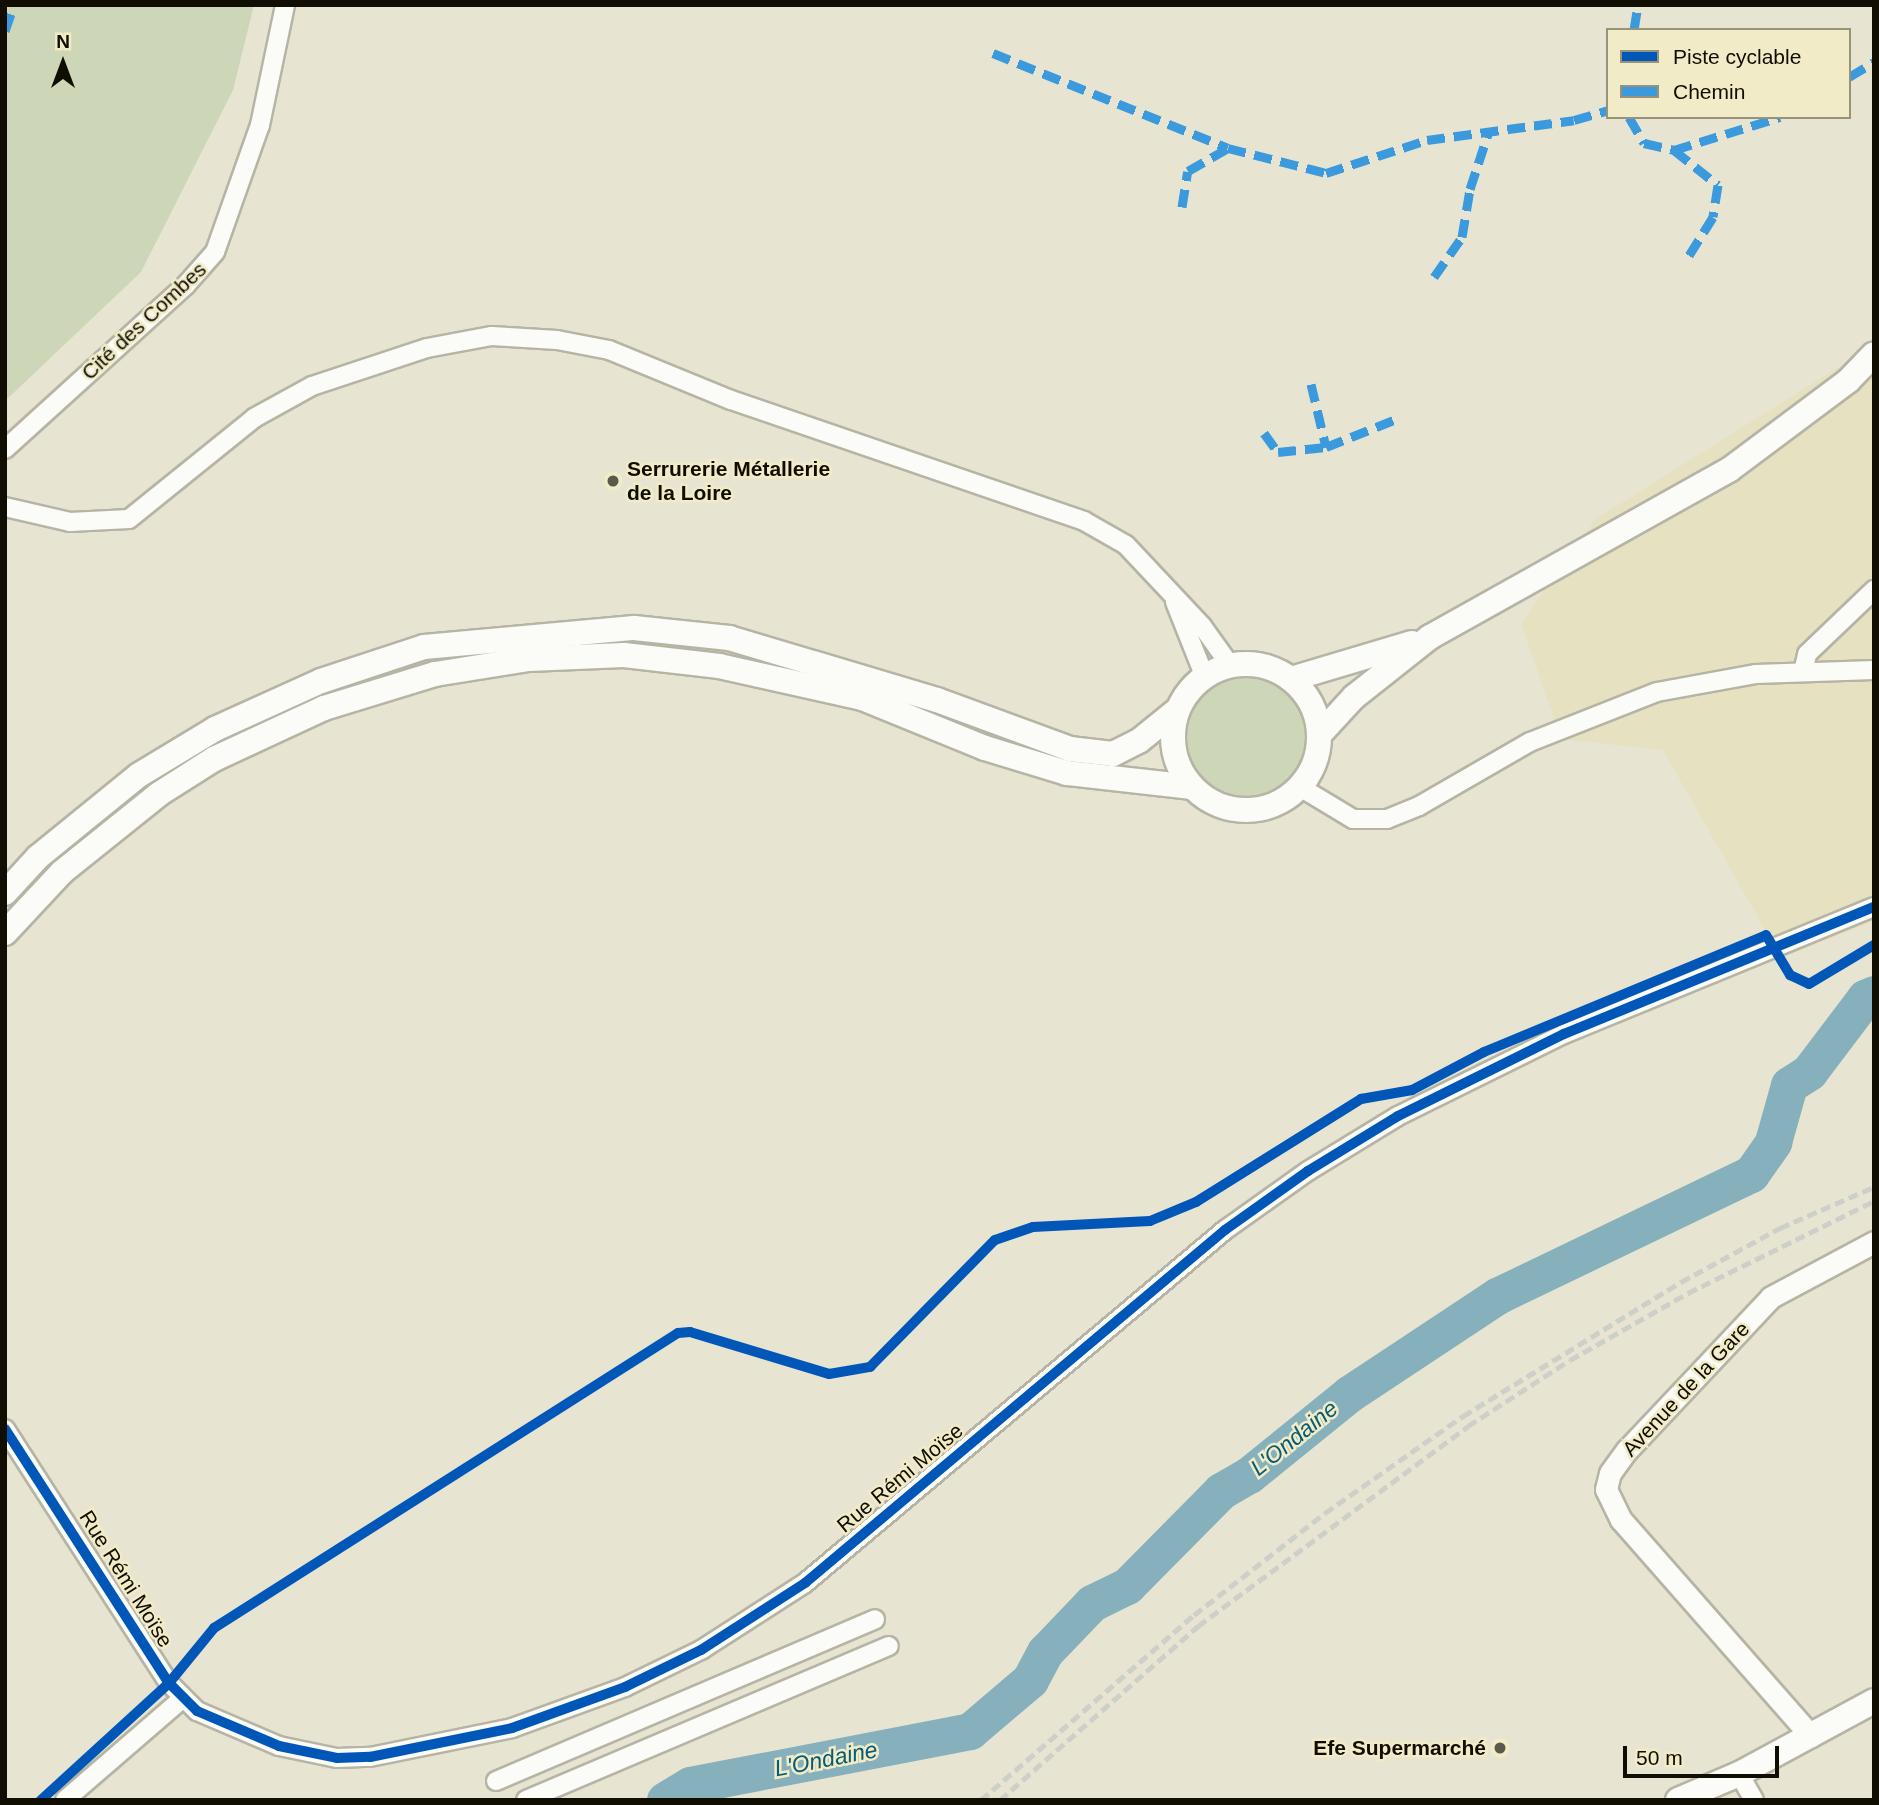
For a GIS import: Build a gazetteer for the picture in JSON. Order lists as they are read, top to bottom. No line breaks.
{"streets":{"street":["Cité des Combes","Avenue de la Gare","Rue Rémi Moïse"]},"water":["L'Ondaine"],"places":["Serrurerie Métallerie de la Loire","Efe Supermarché"],"legend":["Piste cyclable","Chemin"],"scale_bar":"50 m","north":"top"}
